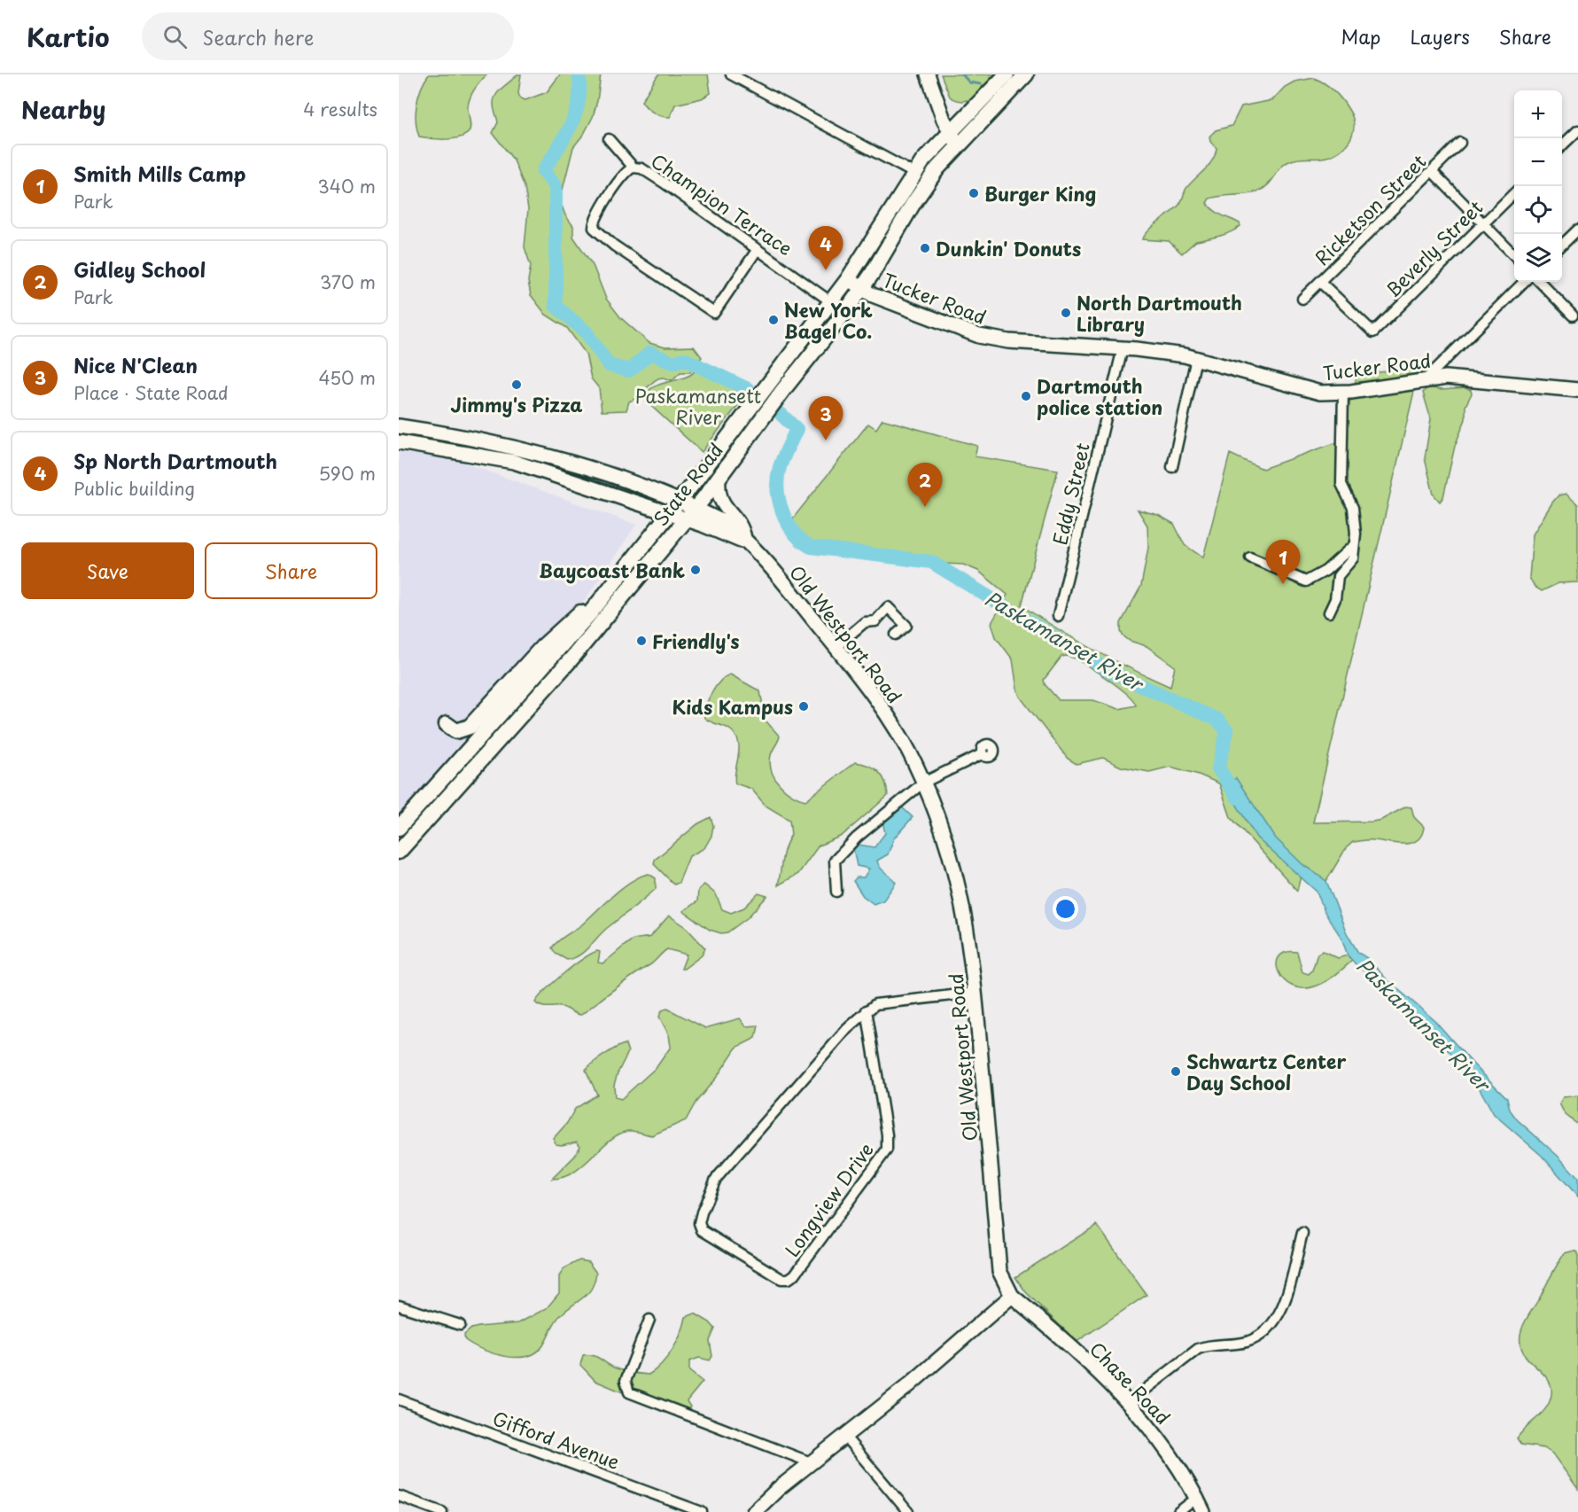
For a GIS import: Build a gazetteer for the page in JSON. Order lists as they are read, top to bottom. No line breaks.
{"streets":{"main road":["Tucker Road","State Road","Old Westport Road","Chase Road"],"street":["Champion Terrace","Ricketson Street","Beverly Street","Eddy Street","Longview Drive","Gifford Avenue"]},"crossings":[["Champion Terrace","State Road"],["Ricketson Street","Beverly Street"],["Tucker Road","State Road"],["Tucker Road","Eddy Street"],["State Road","Old Westport Road"],["Old Westport Road","Longview Drive"],["Old Westport Road","Chase Road"]],"water":["Paskamanset River"],"parks":["Paskamansett River"],"places":["Burger King","Dunkin' Donuts","North Dartmouth Library","New York Bagel Co.","Jimmy's Pizza","Dartmouth police station","Baycoast Bank","Friendly's","Kids Kampus","Schwartz Center Day School"],"page":{"header":"Kartio","search":"Search here","nav":["Map","Layers","Share"],"heading":["Nearby","4 results"],"map_buttons":["+","−"],"list":[{"mark":"1","name":"Smith Mills Camp","note":"Park","value":"340 m"},{"mark":"2","name":"Gidley School","note":"Park","value":"370 m"},{"mark":"3","name":"Nice N'Clean","note":"Place · State Road","value":"450 m"},{"mark":"4","name":"Sp North Dartmouth","note":"Public building","value":"590 m"}],"pins":["4","3","2","1"],"buttons":["Save","Share"]}}
